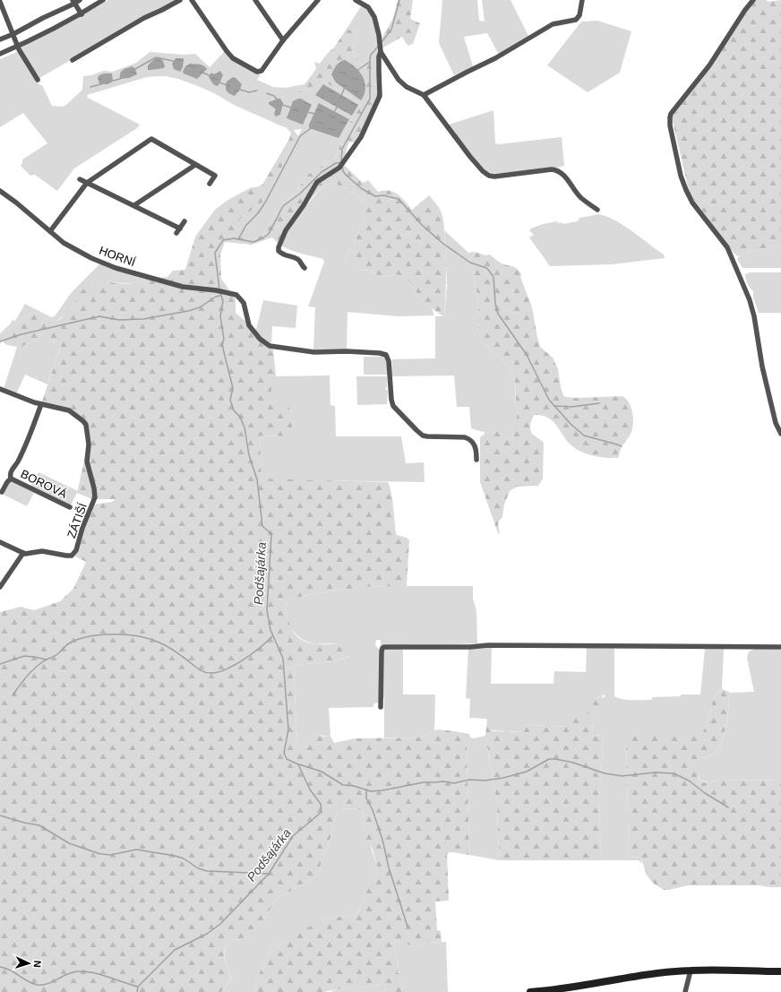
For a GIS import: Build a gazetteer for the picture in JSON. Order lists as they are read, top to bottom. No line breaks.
{"streets":{"street":["HORNÍ","BOROVÁ","ZÁTIŠÍ"]},"water":["Podšajárka"],"north":"right"}
